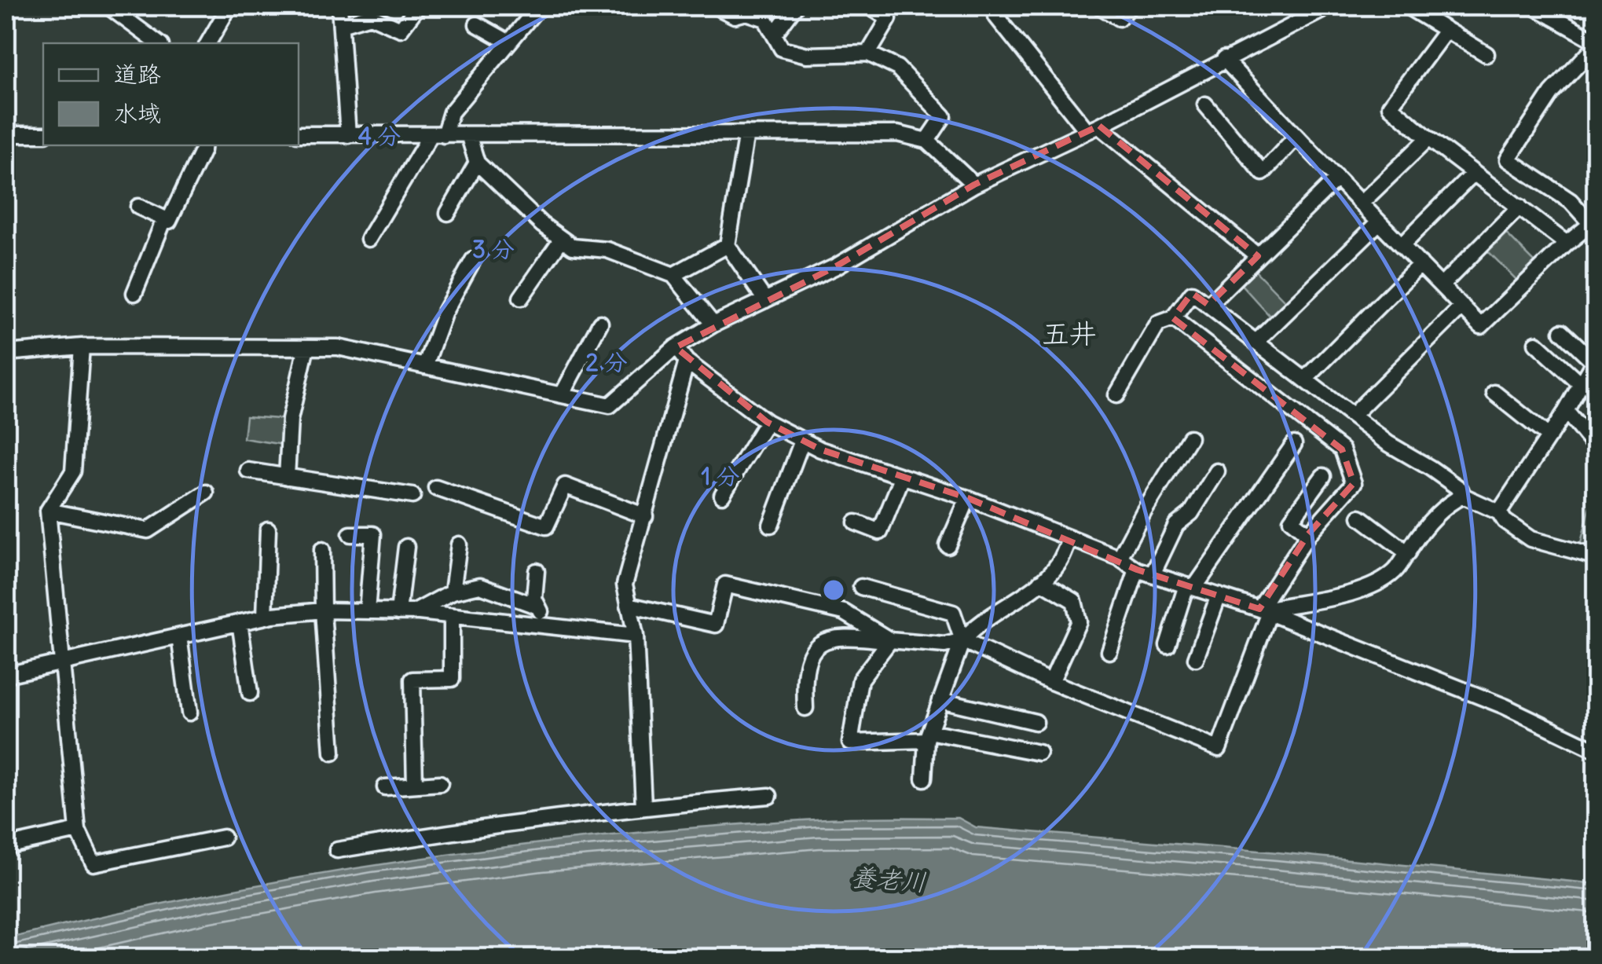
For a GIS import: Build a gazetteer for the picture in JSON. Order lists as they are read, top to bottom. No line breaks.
{"districts":["五井"],"water":["養老川"],"legend":["道路","水域"],"rings":["4 分","3 分","2 分","1 分"]}
